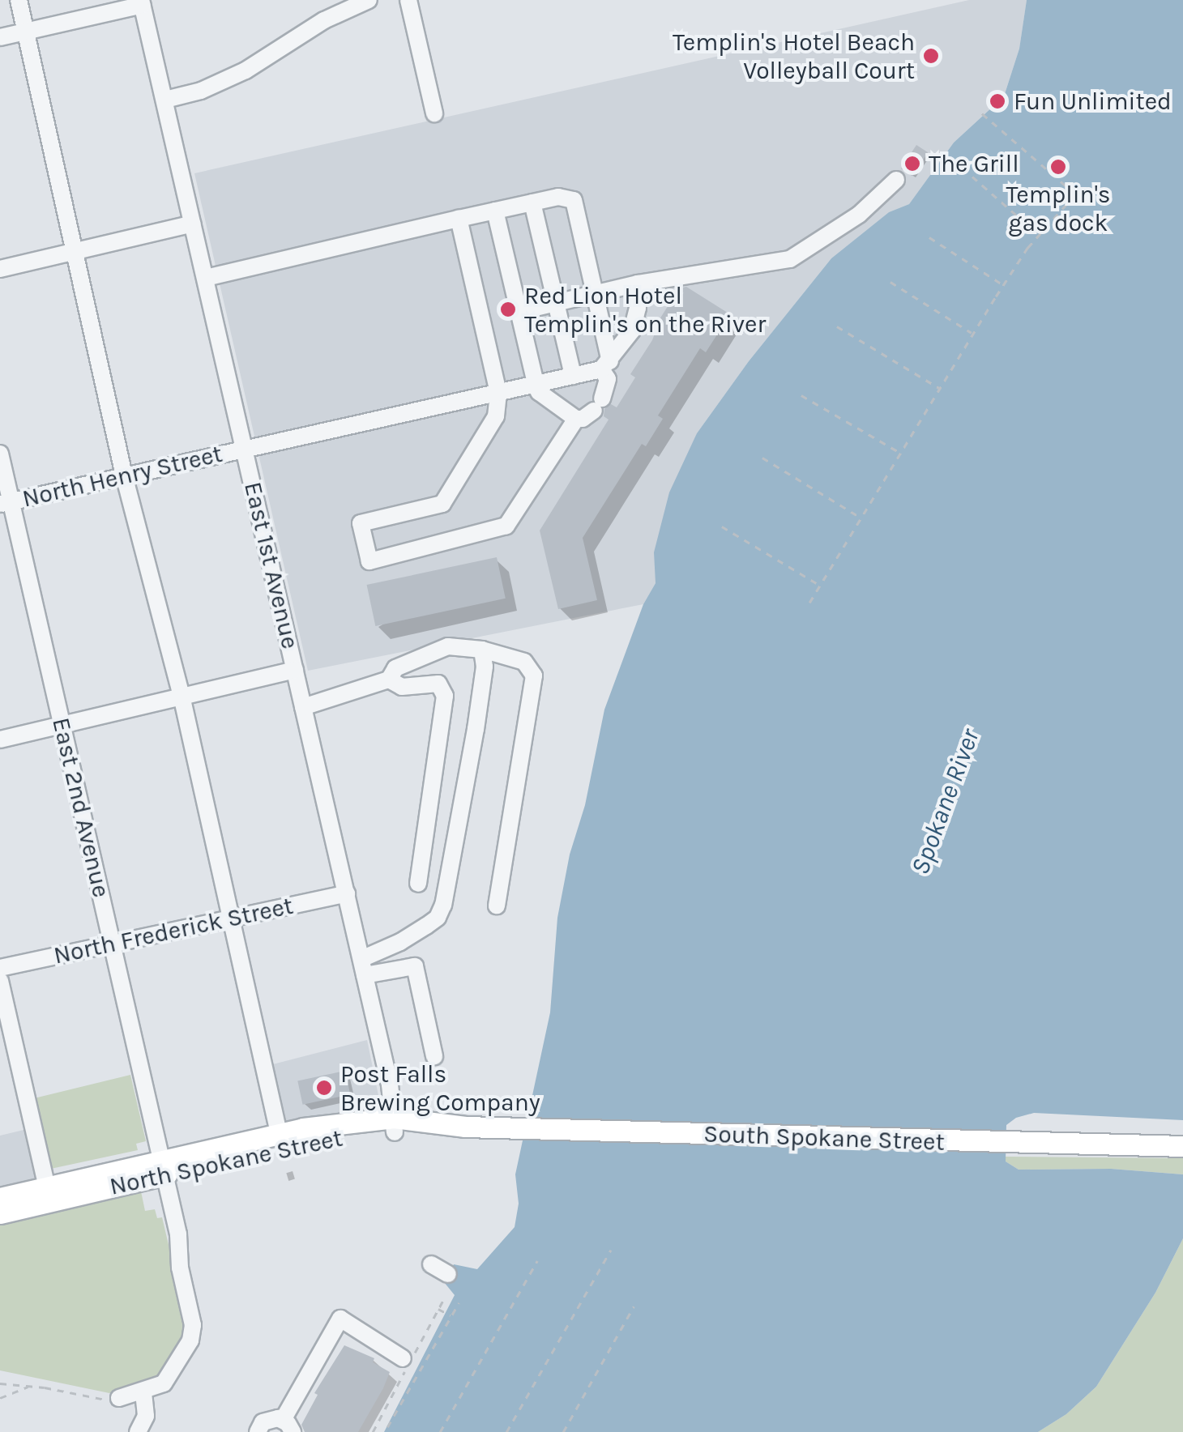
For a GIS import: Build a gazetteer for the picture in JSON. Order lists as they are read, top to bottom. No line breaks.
{"streets":{"main road":["South Spokane Street","North Spokane Street"],"street":["North Henry Street","East 1st Avenue","East 2nd Avenue","North Frederick Street"]},"crossings":[["North Henry Street","East 1st Avenue"],["North Henry Street","East 2nd Avenue"],["East 1st Avenue","North Frederick Street"],["East 1st Avenue","North Spokane Street"],["East 2nd Avenue","North Frederick Street"],["East 2nd Avenue","North Spokane Street"],["South Spokane Street","North Spokane Street"]],"water":["Spokane River"],"places":["Templin's Hotel Beach Volleyball Court","Fun Unlimited","The Grill","Templin's gas dock","Red Lion Hotel Templin's on the River","Post Falls Brewing Company"]}
